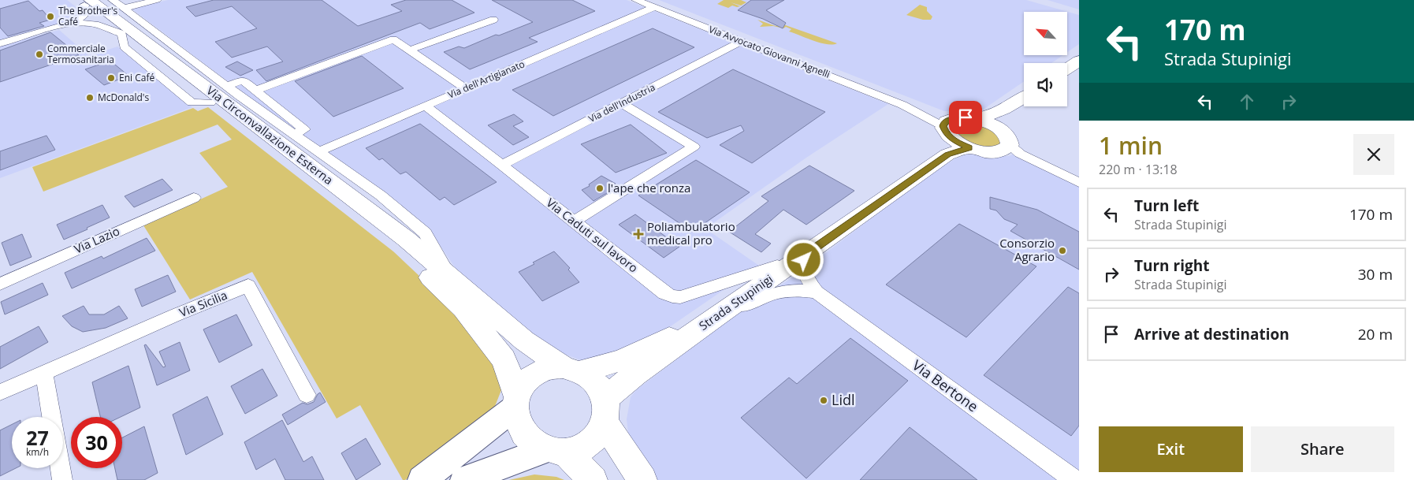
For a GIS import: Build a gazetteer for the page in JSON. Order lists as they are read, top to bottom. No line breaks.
{"streets":{"main road":["Via Circonvallazione Esterna","Strada Stupinigi"],"street":["Via Avvocato Giovanni Agnelli","Via dell'Artigianato","Via dell'Industria","Via Caduti sul lavoro","Via Lazio","Via Sicilia","Via Bertone"]},"crossings":[["Via Avvocato Giovanni Agnelli","Via dell'Artigianato"],["Via Avvocato Giovanni Agnelli","Via dell'Industria"],["Via Avvocato Giovanni Agnelli","Strada Stupinigi"],["Via dell'Artigianato","Via Circonvallazione Esterna"],["Via dell'Artigianato","Via Caduti sul lavoro"],["Via dell'Industria","Via Caduti sul lavoro"],["Via Circonvallazione Esterna","Strada Stupinigi"],["Via Caduti sul lavoro","Strada Stupinigi"],["Strada Stupinigi","Via Bertone"]],"places":{"other":["The Brother's Café","Commerciale Termosanitaria","Eni Café","McDonald's","l'ape che ronza","Consorzio Agrario","Lidl"],"health":["Poliambulatorio medical pro"]},"north":"top left","page":{"turn":["170 m","Strada Stupinigi"],"heading":["1 min","220 m · 13:18"],"list":[{"name":"Turn left","note":"Strada Stupinigi","value":"170 m"},{"name":"Turn right","note":"Strada Stupinigi","value":"30 m"},{"name":"Arrive at destination","value":"20 m"}],"speed":"27 km/h","limit":"30","buttons":["Exit","Share"]}}
